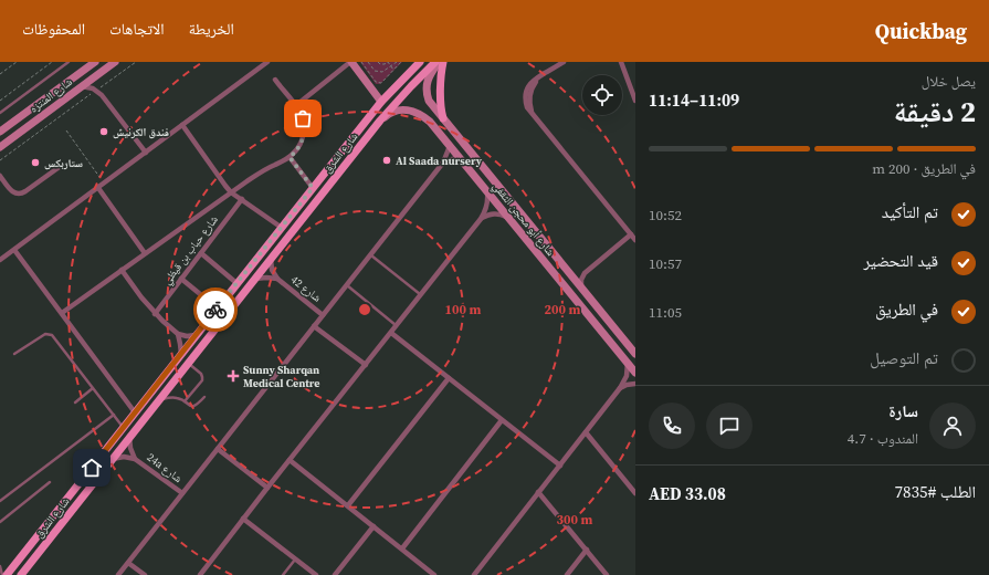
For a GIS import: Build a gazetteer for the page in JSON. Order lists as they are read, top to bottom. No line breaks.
{"streets":{"main road":["شارع الشرق"],"street":["شارع المنتزه","شارع أبو محجن الثقفي","شارع حباب بن قيظي","شارع 42","24a شارع"]},"crossings":[["شارع الشرق","شارع أبو محجن الثقفي"],["شارع الشرق","شارع 42"],["شارع الشرق","24a شارع"]],"places":{"other":["فندق الكرنيش","Al Saada nursery","ستاربكس"],"health":["Sunny Sharqan Medical Centre"]},"page":{"header":"Quickbag","nav":["الخريطة","الاتجاهات","المحفوظات"],"heading":["2 دقيقة","يصل خلال","11:09–11:14"],"panel":["سارة","المندوب · 4.7","الطلب #7835","AED 33.08"],"bar":"في الطريق · 200 m","list":[["تم التأكيد","10:52"],["قيد التحضير","10:57"],["في الطريق","11:05"],"تم التوصيل"]},"rings":["100 m","200 m","300 m"]}
